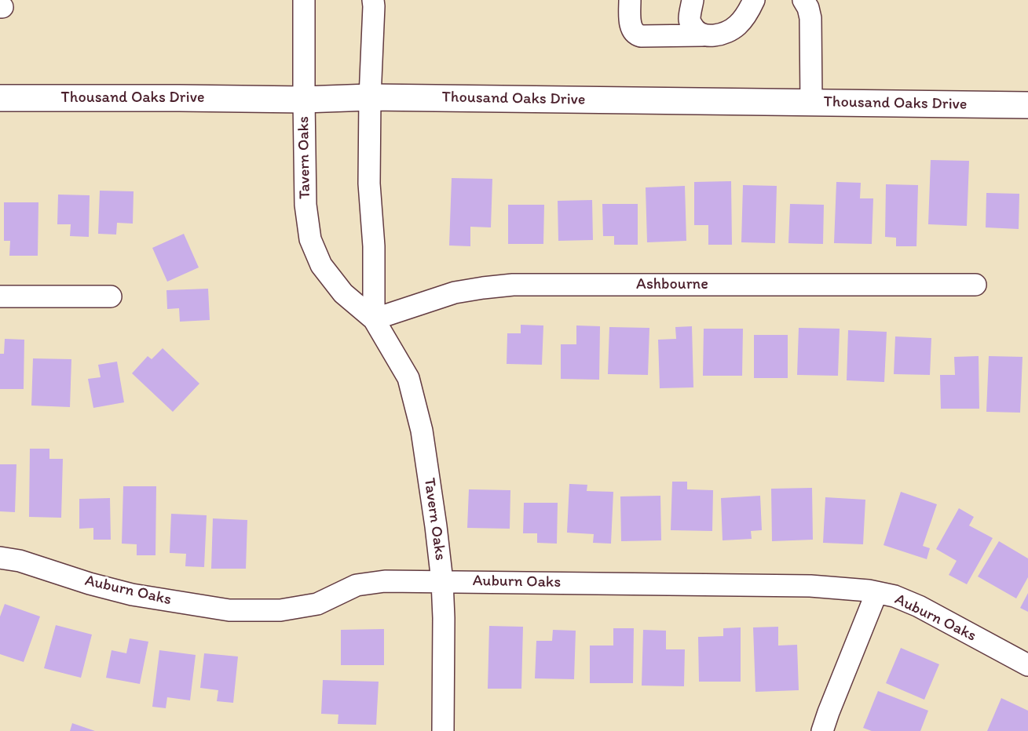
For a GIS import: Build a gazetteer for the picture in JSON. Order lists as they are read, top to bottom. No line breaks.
{"streets":{"main road":["Thousand Oaks Drive"],"street":["Tavern Oaks","Ashbourne","Auburn Oaks"]},"crossings":[["Thousand Oaks Drive","Tavern Oaks"],["Tavern Oaks","Ashbourne"],["Tavern Oaks","Auburn Oaks"]]}
